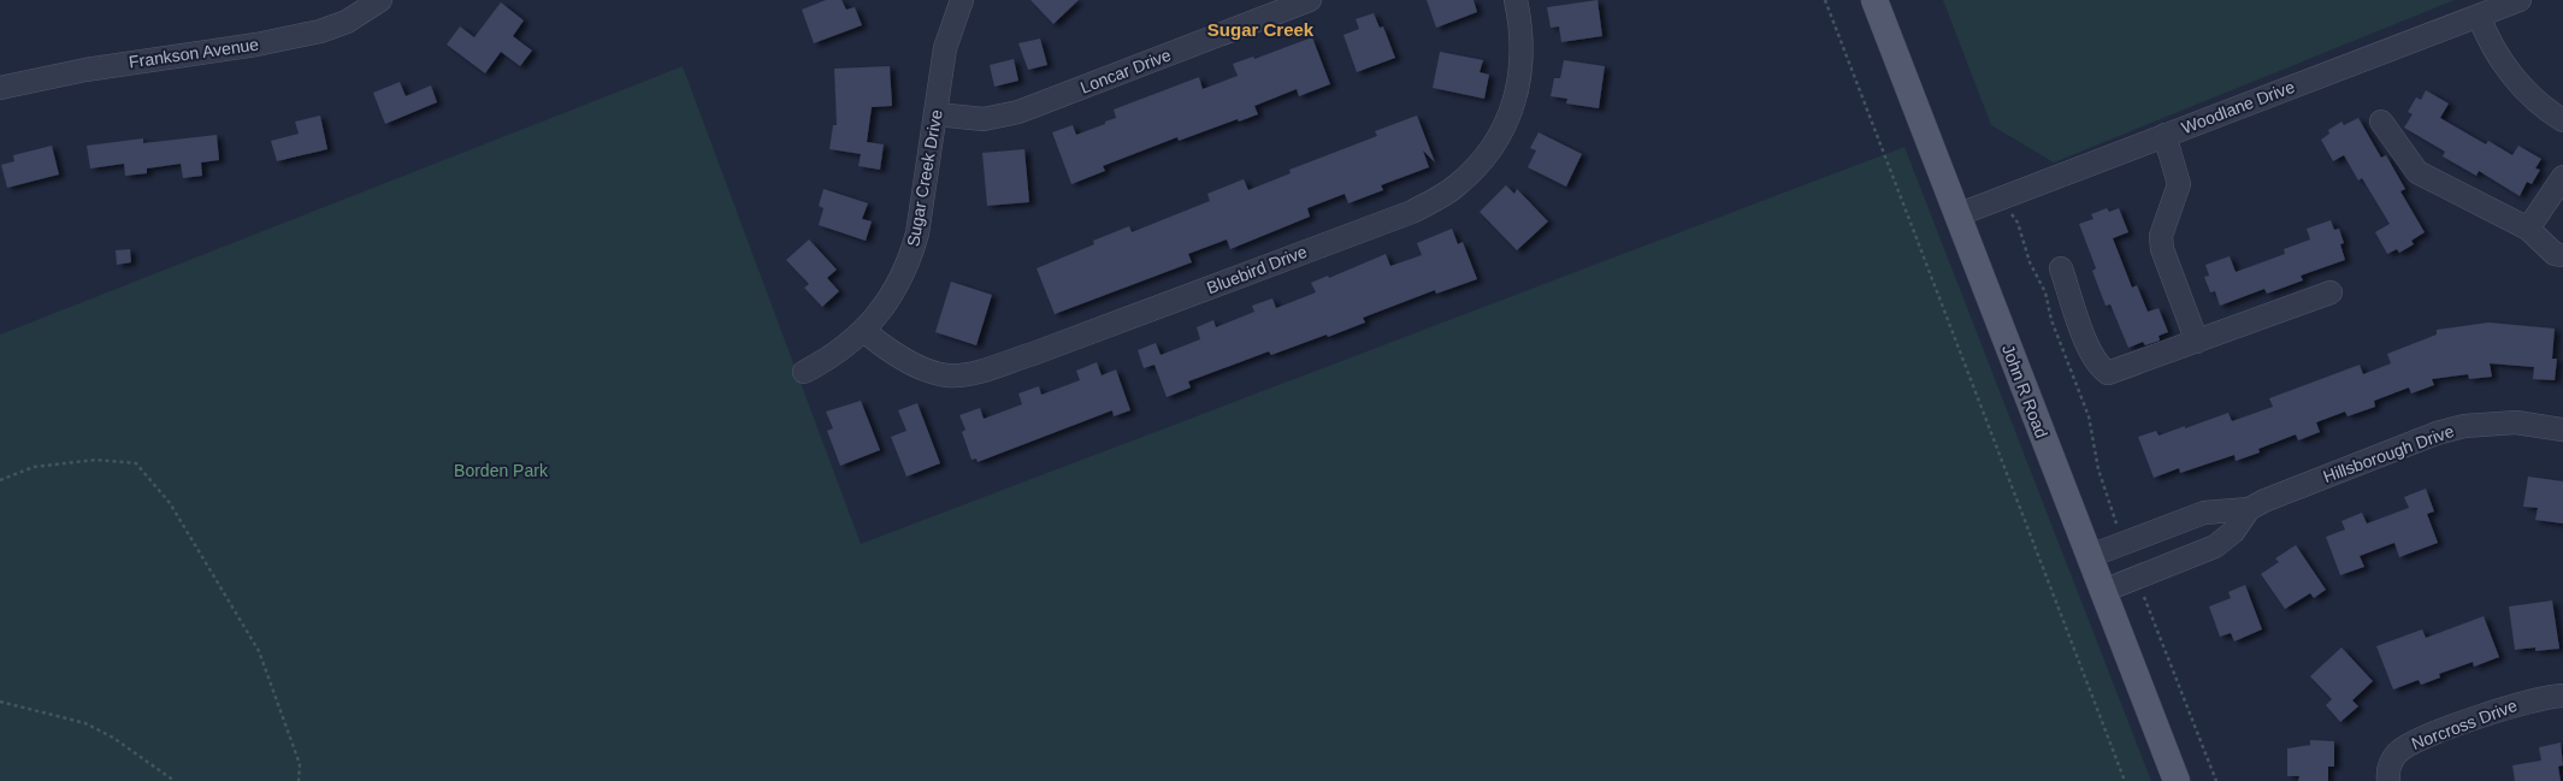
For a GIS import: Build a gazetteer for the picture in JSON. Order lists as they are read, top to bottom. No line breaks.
{"streets":{"main road":["John R Road"],"street":["Frankson Avenue","Loncar Drive","Woodlane Drive","Sugar Creek Drive","Bluebird Drive","Hillsborough Drive","Norcross Drive"]},"crossings":[["Loncar Drive","Sugar Creek Drive"],["Woodlane Drive","John R Road"],["Sugar Creek Drive","Bluebird Drive"],["John R Road","Hillsborough Drive"]],"districts":["Sugar Creek"],"parks":["Borden Park"]}
